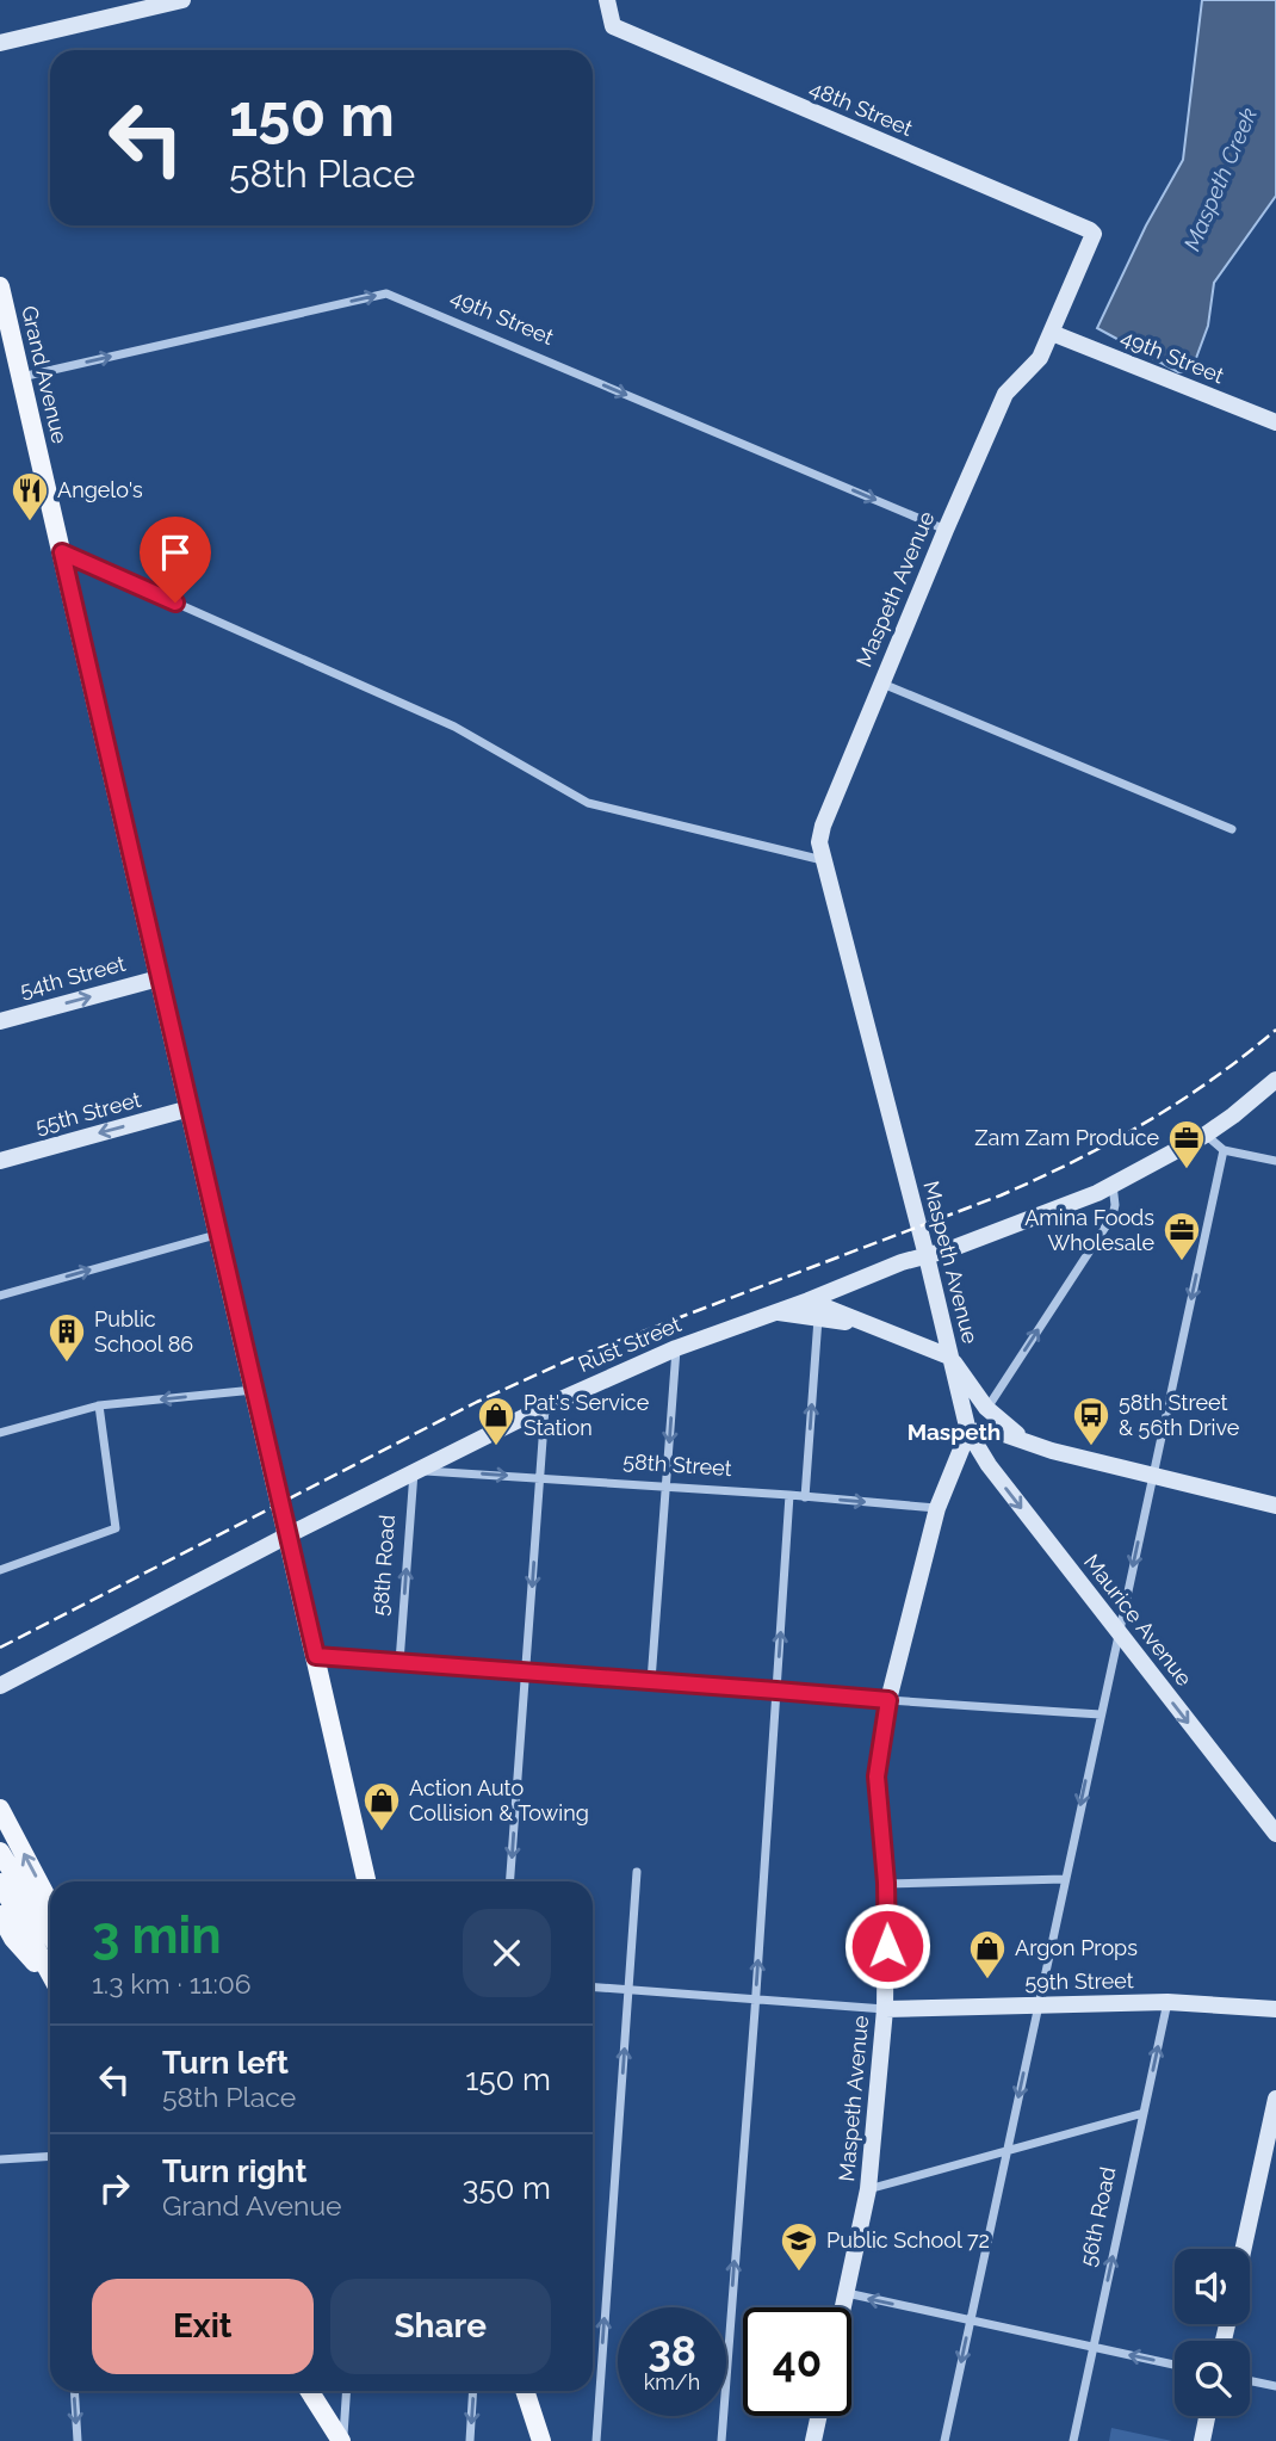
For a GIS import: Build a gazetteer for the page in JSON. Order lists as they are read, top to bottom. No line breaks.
{"streets":{"main road":["48th Street","49th Street","Grand Avenue","Maspeth Avenue","54th Street","55th Street","Rust Street","Maurice Avenue","59th Street"],"street":["58th Street","58th Road","56th Road"]},"crossings":[["48th Street","Maspeth Avenue"],["49th Street","Grand Avenue"],["49th Street","Maspeth Avenue"],["Grand Avenue","54th Street"],["Grand Avenue","55th Street"],["Grand Avenue","Rust Street"],["Maspeth Avenue","Rust Street"],["Maspeth Avenue","58th Street"],["Maspeth Avenue","Maurice Avenue"],["Maspeth Avenue","59th Street"],["Rust Street","58th Street"],["Rust Street","58th Road"],["58th Street","58th Road"],["59th Street","56th Road"]],"one_way":["49th Street","54th Street","55th Street","58th Street","58th Road","Maurice Avenue","56th Road"],"districts":["Maspeth"],"water":["Maspeth Creek"],"places":{"restaurant":["Angelo's"],"office":["Zam Zam Produce","Amina Foods Wholesale"],"building":["Public School 86"],"shop":["Pat's Service Station","Action Auto Collision & Towing","Argon Props"],"bus stop":["58th Street & 56th Drive"],"school or university":["Public School 72"]},"page":{"turn":["150 m","58th Place"],"heading":["3 min","1.3 km · 11:06"],"list":[{"name":"Turn left","note":"58th Place","value":"150 m"},{"name":"Turn right","note":"Grand Avenue","value":"350 m"}],"buttons":["Exit","Share"],"speed":"38 km/h","limit":"40"}}
